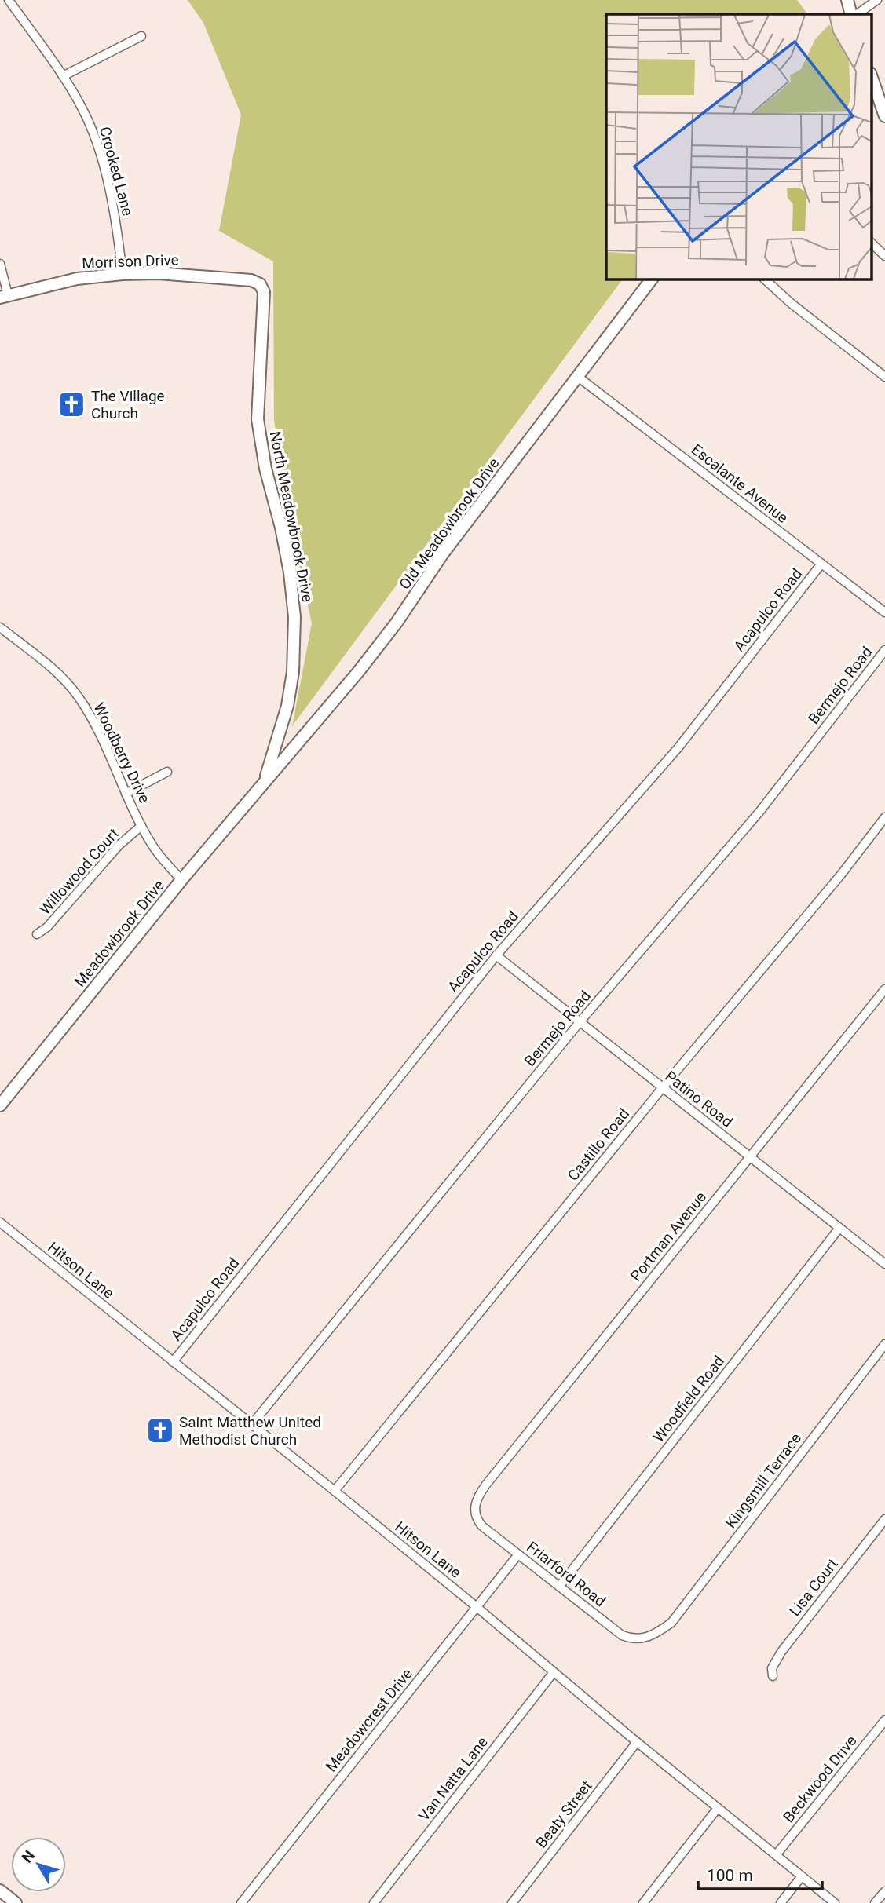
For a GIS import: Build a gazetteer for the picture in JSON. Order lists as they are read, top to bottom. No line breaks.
{"streets":{"main road":["Morrison Drive","North Meadowbrook Drive","Old Meadowbrook Drive","Meadowbrook Drive"],"street":["Crooked Lane","Escalante Avenue","Acapulco Road","Bermejo Road","Woodberry Drive","Willowood Court","Patino Road","Castillo Road","Portman Avenue","Hitson Lane","Woodfield Road","Kingsmill Terrace","Friarford Road","Lisa Court","Meadowcrest Drive","Van Natta Lane","Beckwood Drive","Beaty Street"]},"crossings":[["Crooked Lane","Morrison Drive"],["Morrison Drive","North Meadowbrook Drive"],["Escalante Avenue","Old Meadowbrook Drive"],["Escalante Avenue","Acapulco Road"],["North Meadowbrook Drive","Old Meadowbrook Drive"],["North Meadowbrook Drive","Meadowbrook Drive"],["Old Meadowbrook Drive","Meadowbrook Drive"],["Acapulco Road","Patino Road"],["Acapulco Road","Hitson Lane"],["Bermejo Road","Patino Road"],["Bermejo Road","Hitson Lane"],["Woodberry Drive","Willowood Court"],["Woodberry Drive","Meadowbrook Drive"],["Patino Road","Castillo Road"],["Patino Road","Portman Avenue"],["Patino Road","Woodfield Road"],["Castillo Road","Hitson Lane"],["Portman Avenue","Friarford Road"],["Hitson Lane","Meadowcrest Drive"],["Hitson Lane","Van Natta Lane"],["Hitson Lane","Beckwood Drive"],["Hitson Lane","Beaty Street"],["Woodfield Road","Friarford Road"],["Kingsmill Terrace","Friarford Road"],["Friarford Road","Meadowcrest Drive"]],"places":{"church":["The Village Church","Saint Matthew United Methodist Church"]},"scale_bar":"100 m","north":"top left"}
